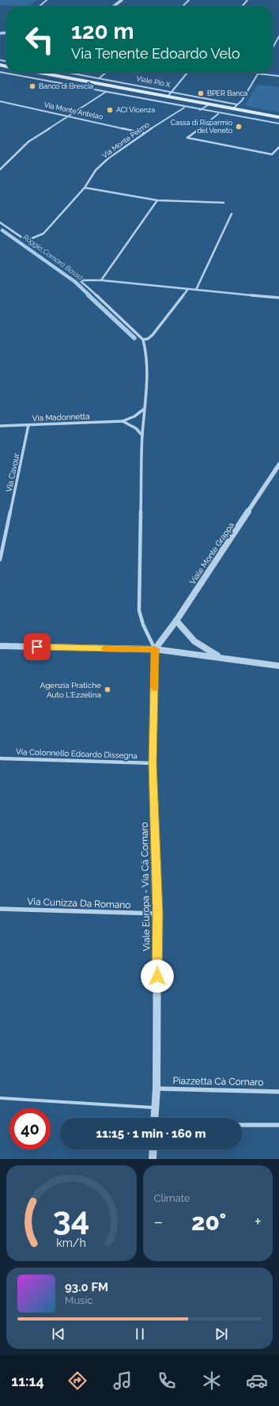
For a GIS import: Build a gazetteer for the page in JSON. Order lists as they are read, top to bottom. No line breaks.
{"streets":{"main road":["Viale Pio X"],"street":["Via Monte Antelao","Via Monte Pelmo","Via Madonnetta","Via Cavour","Viale Monte Grappa","Via Colonnello Edoardo Dissegna","Viale Europa - Via Cà Cornaro","Via Cunizza Da Romano","Piazzetta Cà Cornaro"]},"crossings":[["Via Monte Antelao","Via Monte Pelmo"],["Via Madonnetta","Via Cavour"],["Viale Monte Grappa","Viale Europa - Via Cà Cornaro"],["Via Colonnello Edoardo Dissegna","Viale Europa - Via Cà Cornaro"],["Viale Europa - Via Cà Cornaro","Via Cunizza Da Romano"],["Viale Europa - Via Cà Cornaro","Piazzetta Cà Cornaro"]],"water":["Roggia Cornara Bassa"],"places":["Banco di Brescia","BPER Banca","ACI Vicenza","Cassa di Risparmio del Veneto","Agenzia Pratiche Auto L'Ezzelina"],"page":{"turn":["120 m","Via Tenente Edoardo Velo"],"limit":"40","trip":"11:15 · 1 min · 160 m","tile":"Climate","heat":["−","20°","+"],"song":["93.0 FM","Music"],"tabs":"11:14","gauge":["34","km/h"]}}
